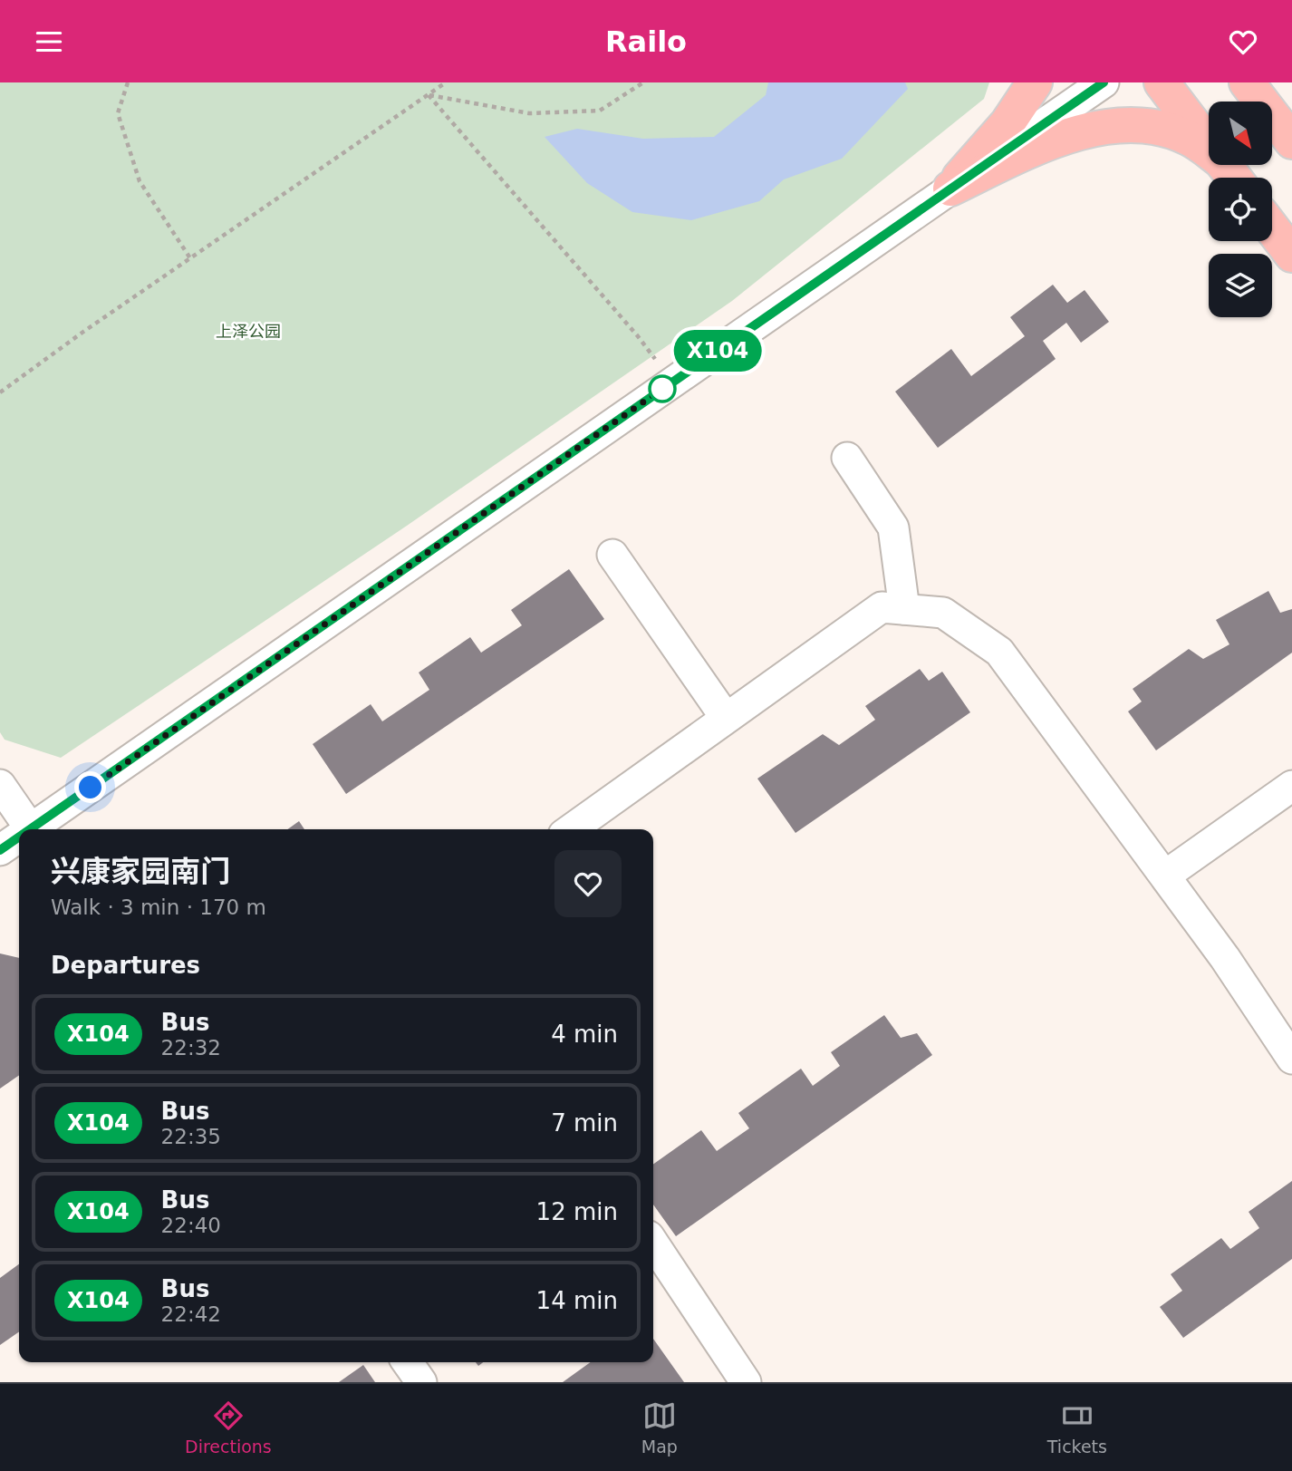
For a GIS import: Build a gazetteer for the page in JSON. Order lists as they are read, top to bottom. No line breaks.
{"parks":["上泽公园"],"lines":["bus line X104"],"north":"bottom right","page":{"header":"Railo","on_map":"X104","heading":[["兴康家园南门","Walk · 3 min · 170 m"],"Departures"],"list":[{"mark":"X104","name":"Bus","note":"22:32","value":"4 min"},{"mark":"X104","name":"Bus","note":"22:35","value":"7 min"},{"mark":"X104","name":"Bus","note":"22:40","value":"12 min"},{"mark":"X104","name":"Bus","note":"22:42","value":"14 min"}],"tabs":["Directions","Map","Tickets"]}}
